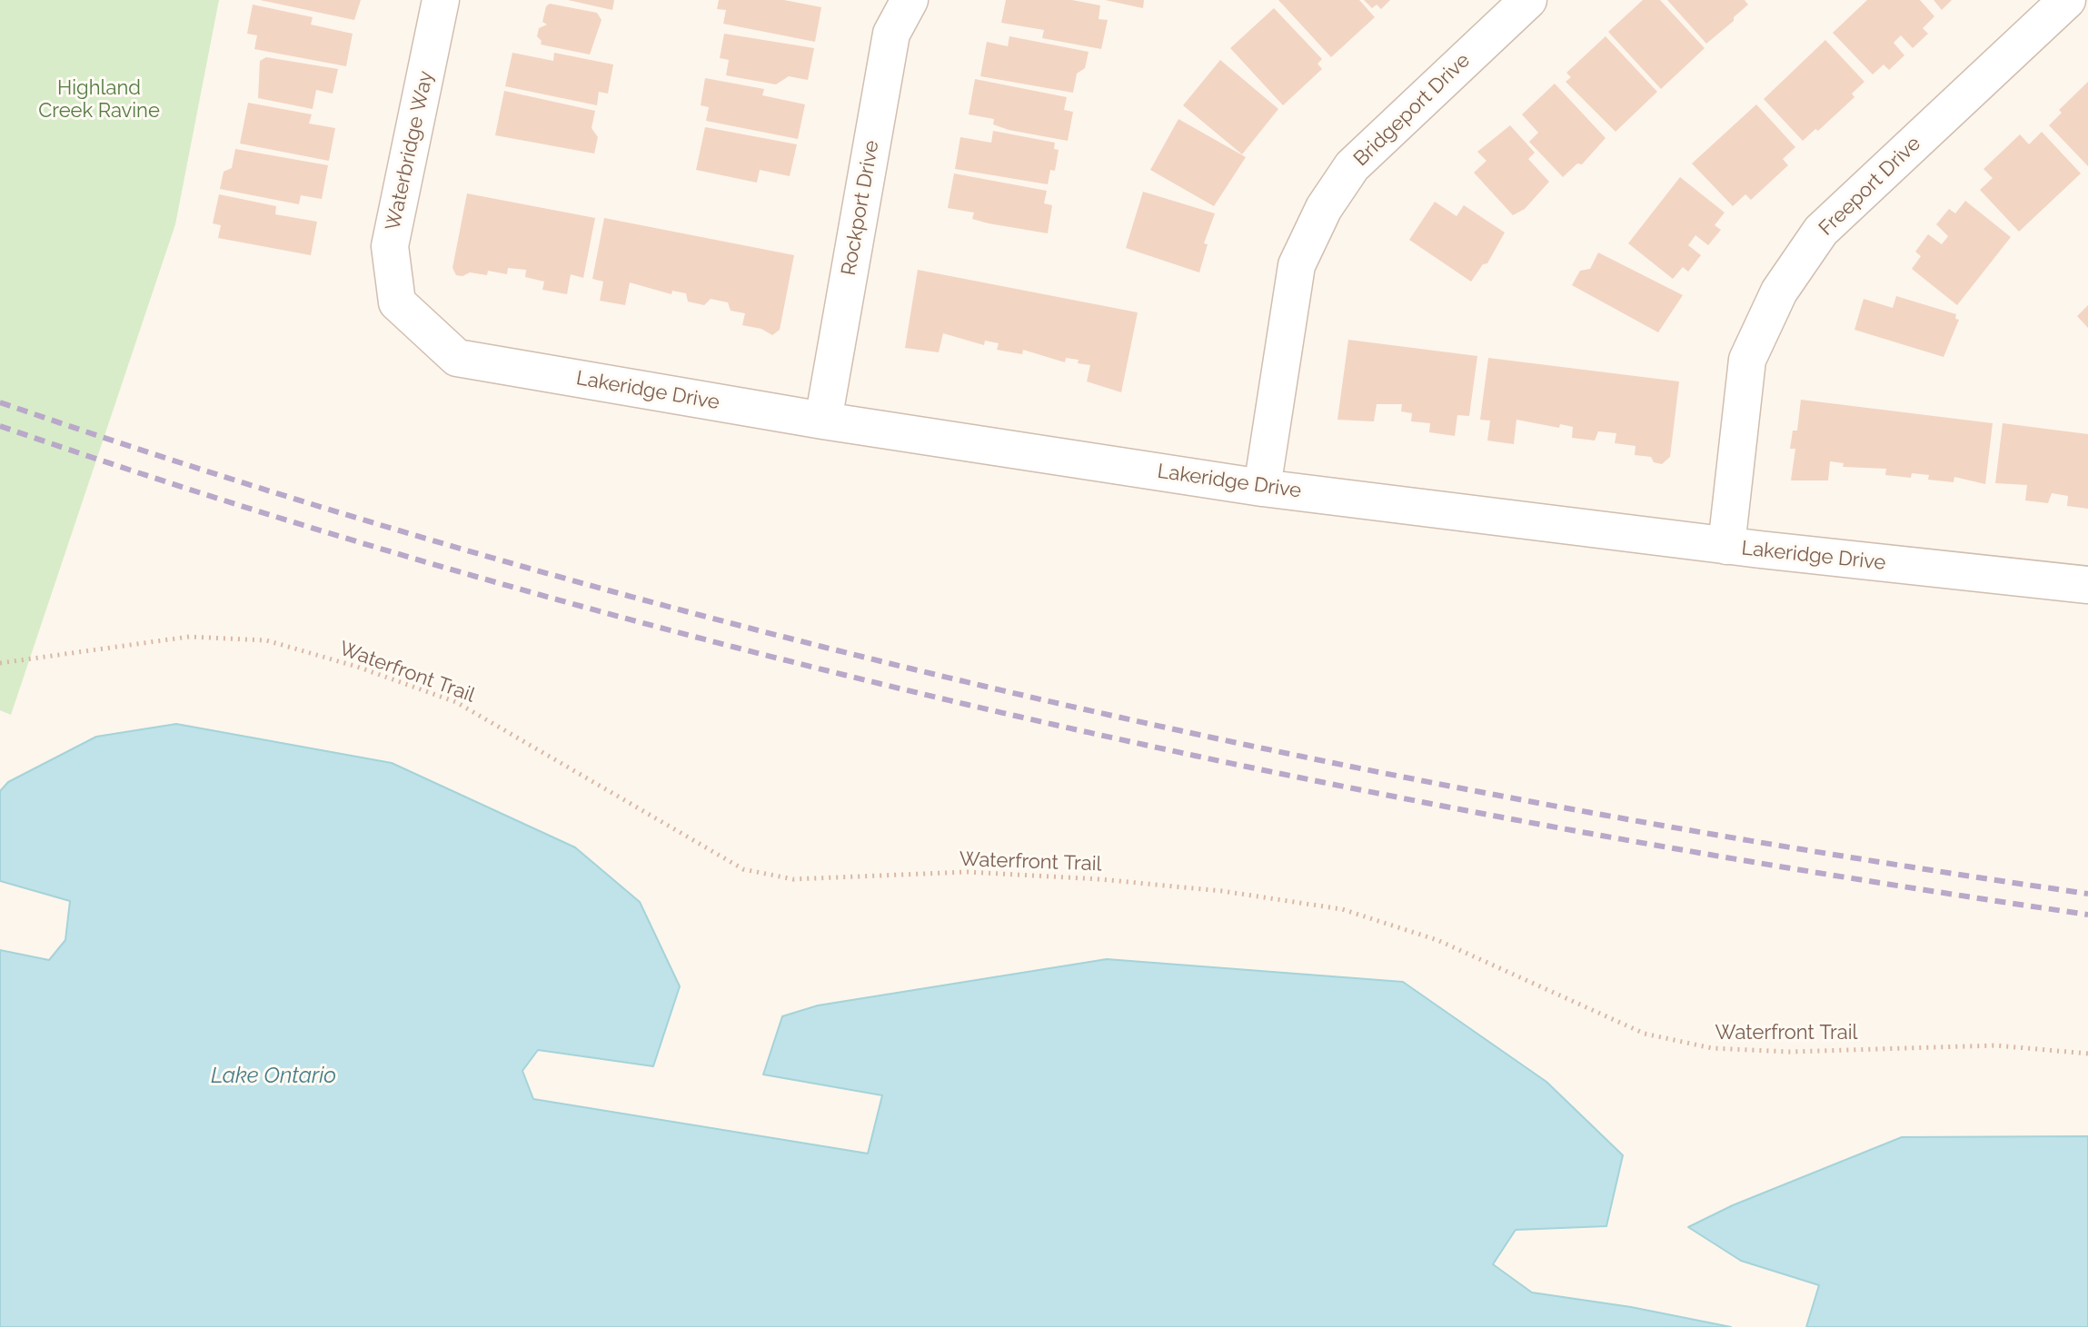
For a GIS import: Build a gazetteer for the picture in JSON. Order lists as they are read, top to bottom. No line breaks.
{"streets":{"street":["Bridgeport Drive","Waterbridge Way","Freeport Drive","Rockport Drive","Lakeridge Drive"],"path":["Waterfront Trail"]},"crossings":[["Bridgeport Drive","Lakeridge Drive"],["Waterbridge Way","Lakeridge Drive"],["Freeport Drive","Lakeridge Drive"],["Rockport Drive","Lakeridge Drive"]],"water":["Lake Ontario"],"parks":["Highland Creek Ravine"]}
